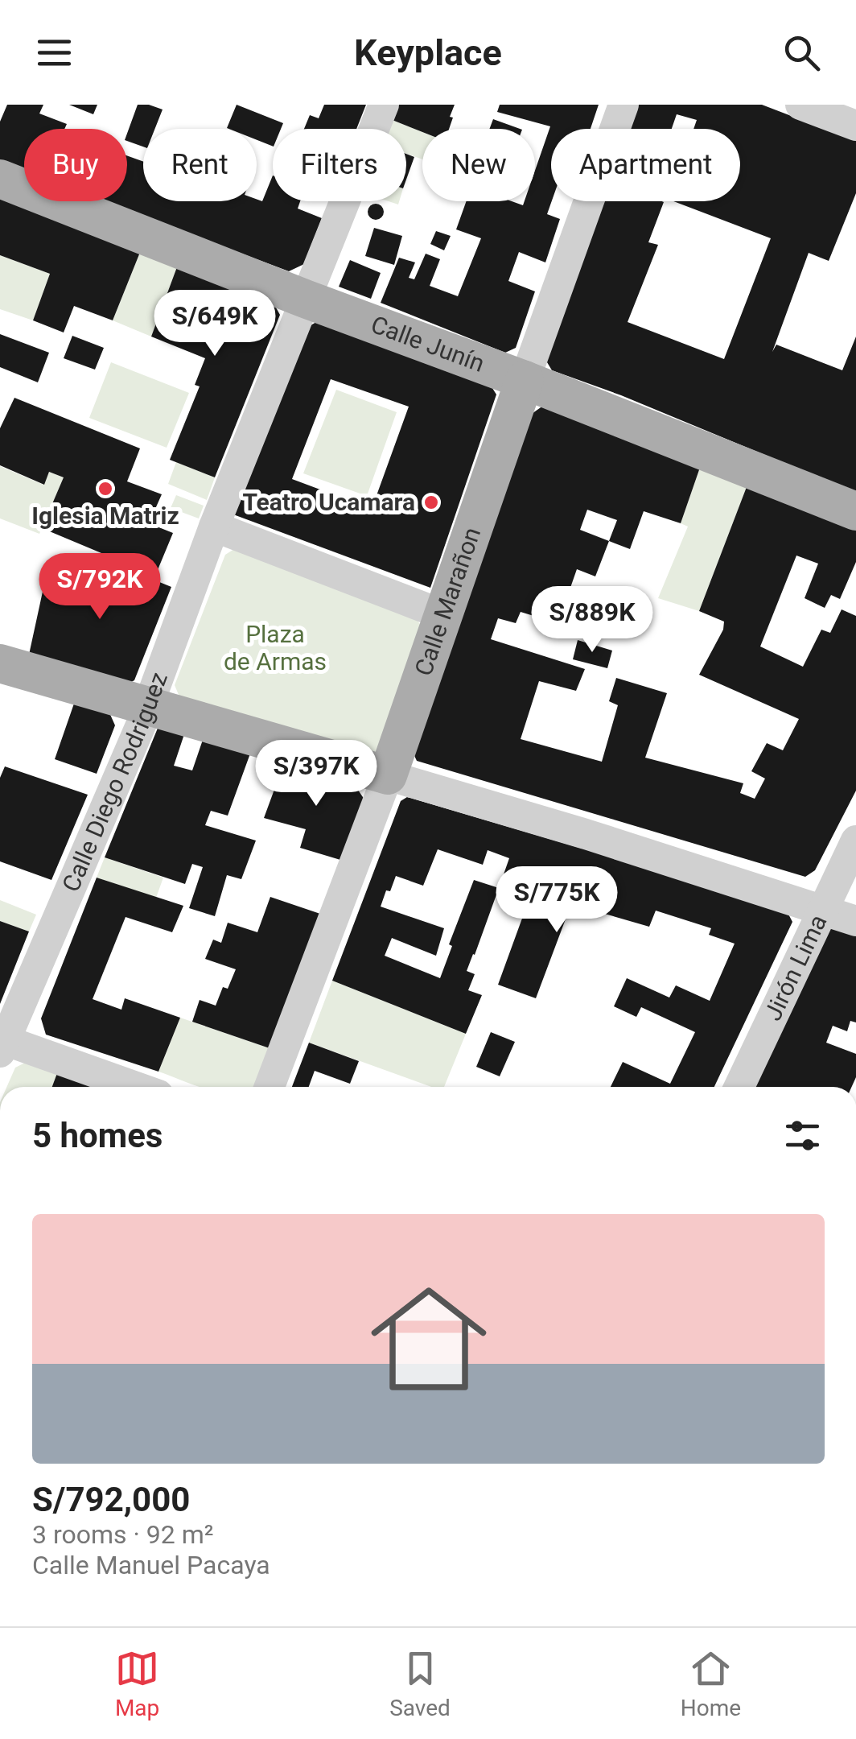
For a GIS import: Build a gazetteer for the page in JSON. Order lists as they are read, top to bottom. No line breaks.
{"streets":{"main road":["Calle Junín","Calle Marañon"],"street":["Calle Diego Rodriguez","Jirón Lima"]},"crossings":[["Calle Junín","Calle Marañon"],["Calle Junín","Calle Diego Rodriguez"]],"parks":["Plaza de Armas"],"places":["Iglesia Matriz","Teatro Ucamara"],"page":{"header":"Keyplace","chip":["Buy","Rent","Filters","New","Apartment"],"price":["S/649K","S/792K","S/889K","S/397K","S/775K"],"heading":"5 homes","list":[{"name":"S/792,000","note":"3 rooms · 92 m² · Calle Manuel Pacaya"}],"tabs":["Map","Saved","Home"]}}
